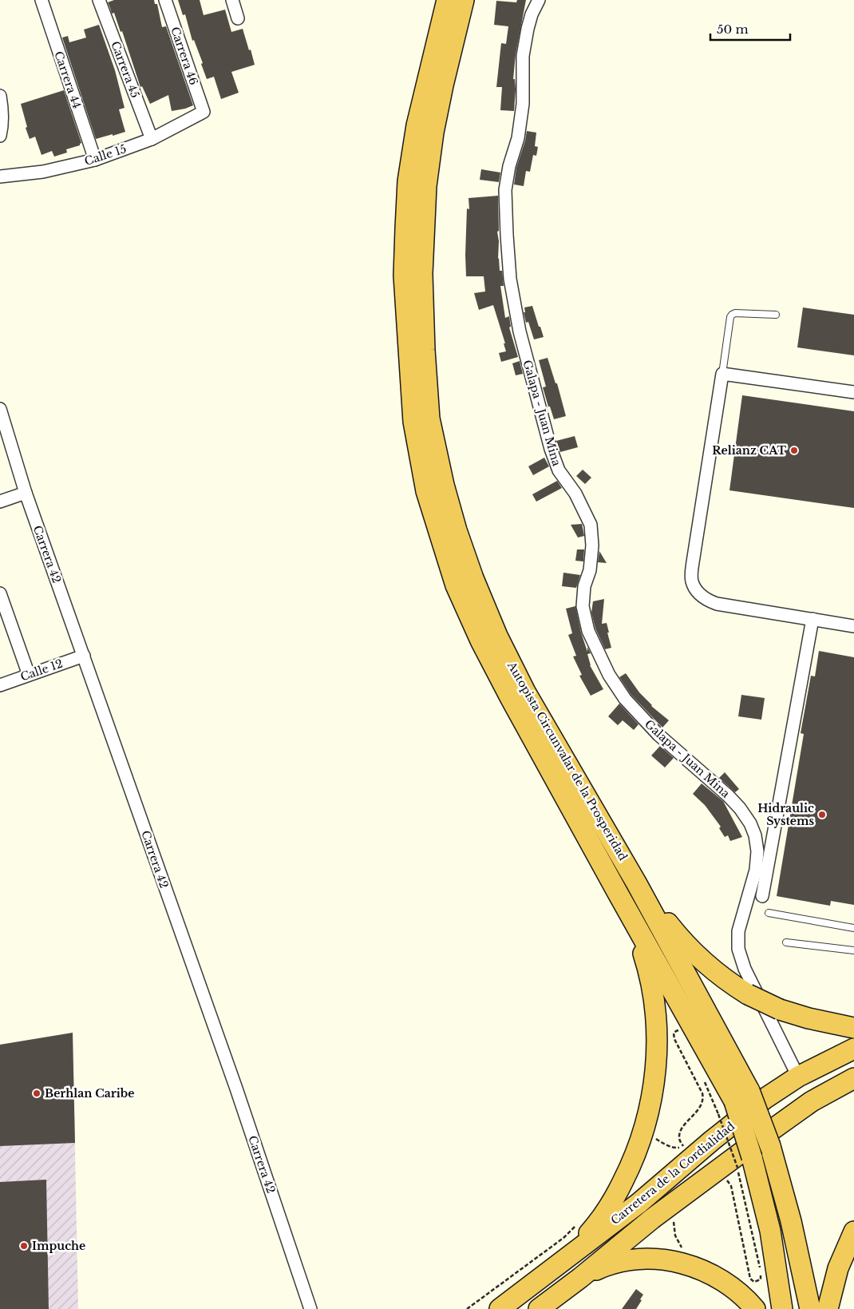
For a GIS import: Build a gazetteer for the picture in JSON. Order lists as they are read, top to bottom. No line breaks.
{"streets":{"highway":["Autopista Circunvalar de la Prosperidad","Carretera de la Cordialidad"],"street":["Carrera 46","Carrera 45","Carrera 44","Calle 15","Galapa - Juan Mina","Carrera 42","Calle 12"]},"crossings":[["Carrera 46","Calle 15"],["Carrera 45","Calle 15"],["Carrera 44","Calle 15"],["Galapa - Juan Mina","Carretera de la Cordialidad"],["Carrera 42","Calle 12"]],"places":["Relianz CAT","Hidraulic Systems","Berhlan Caribe","Impuche"],"scale_bar":"50 m"}
